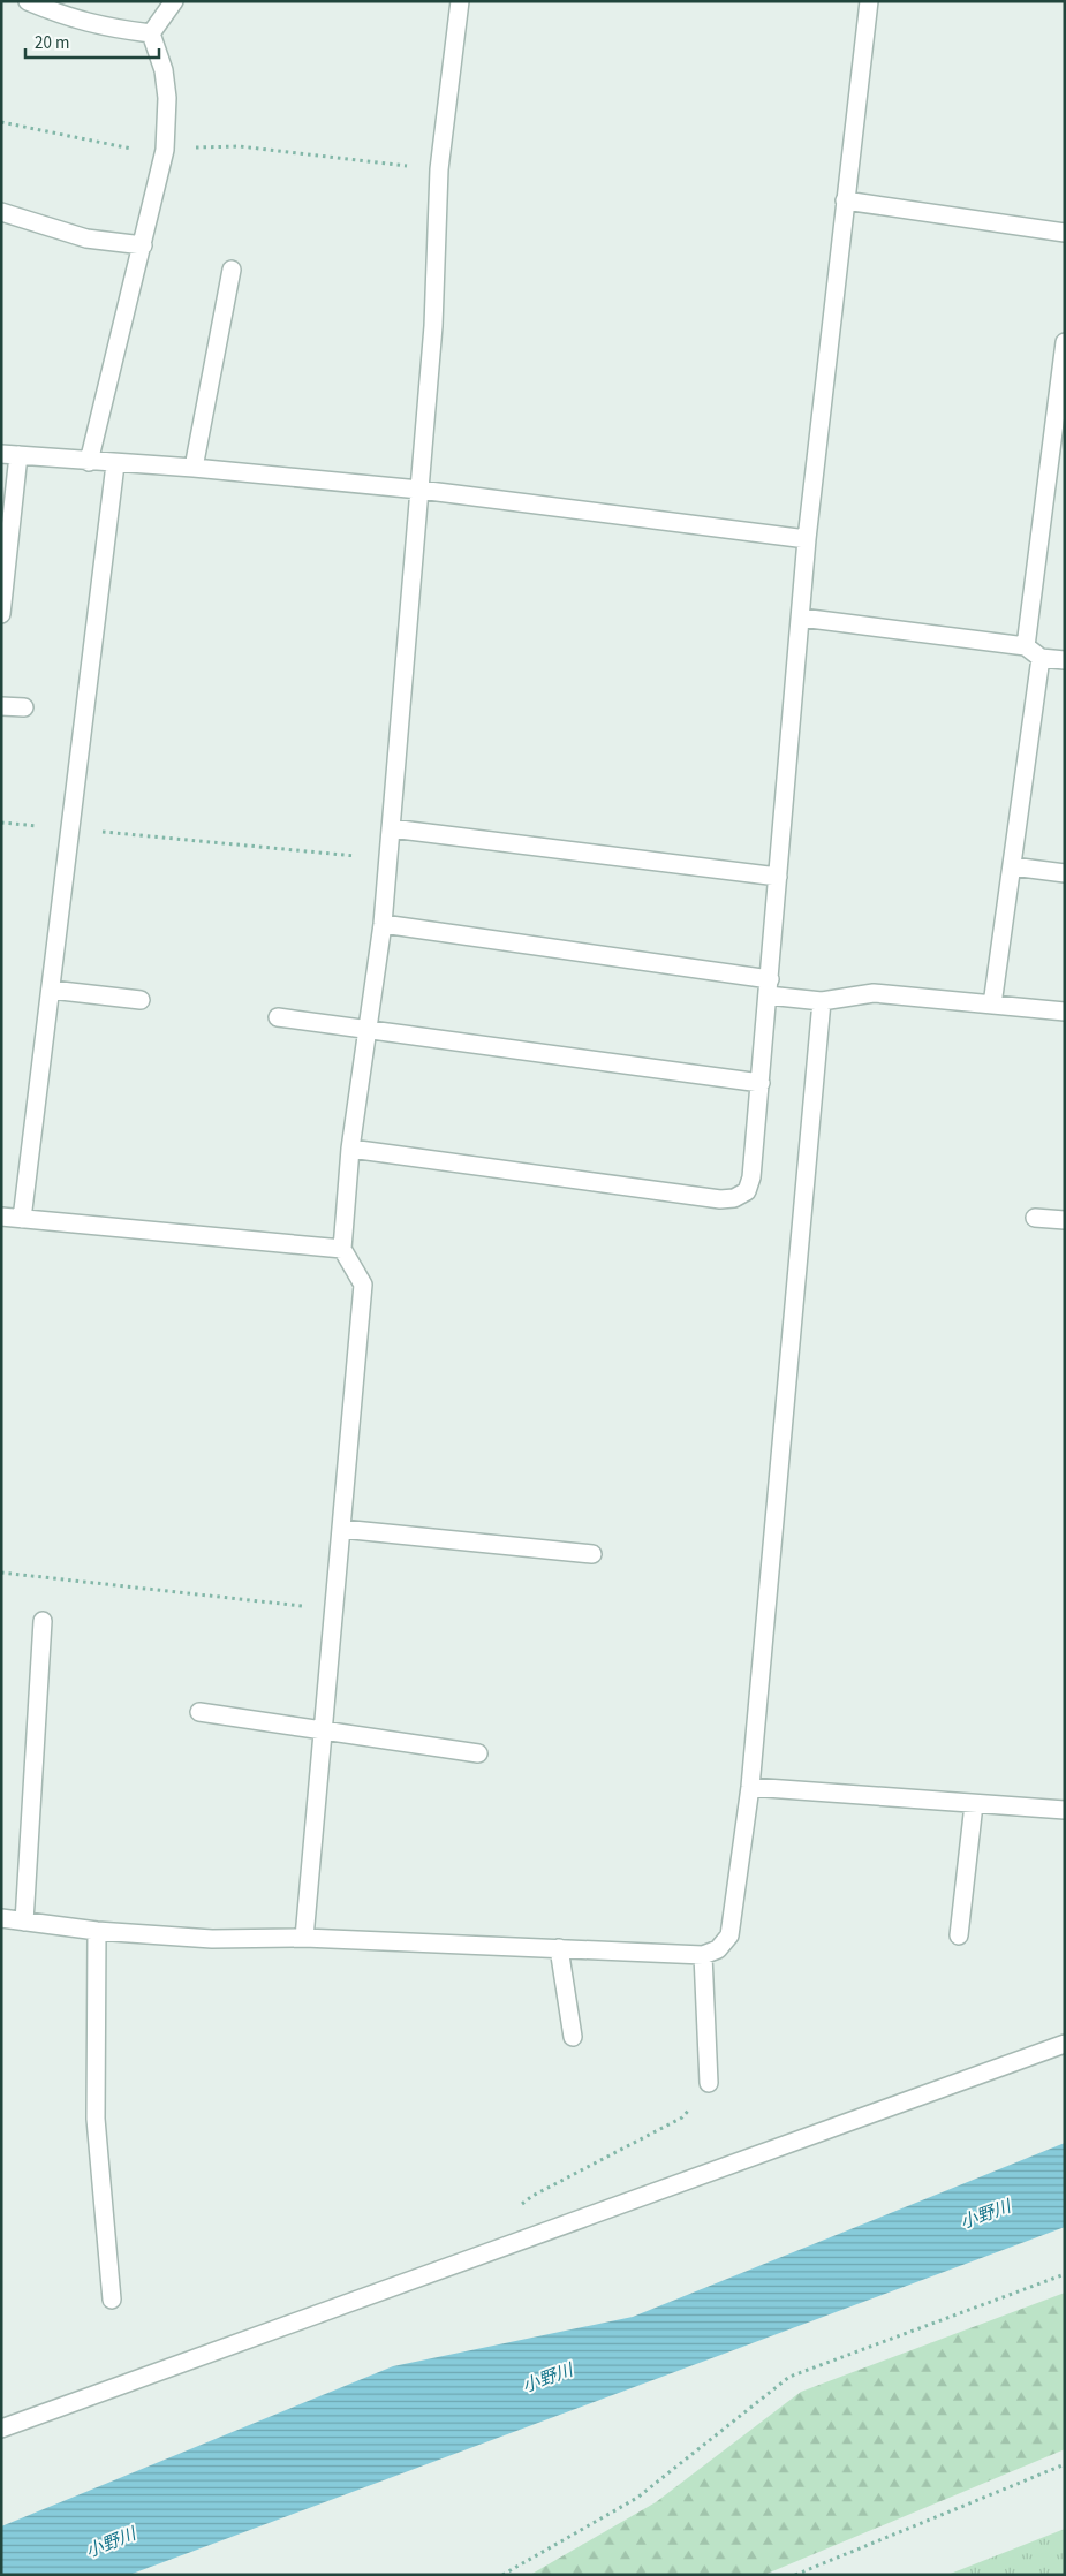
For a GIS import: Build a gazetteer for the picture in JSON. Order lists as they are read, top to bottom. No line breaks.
{"water":["小野川"],"scale_bar":"20 m"}
